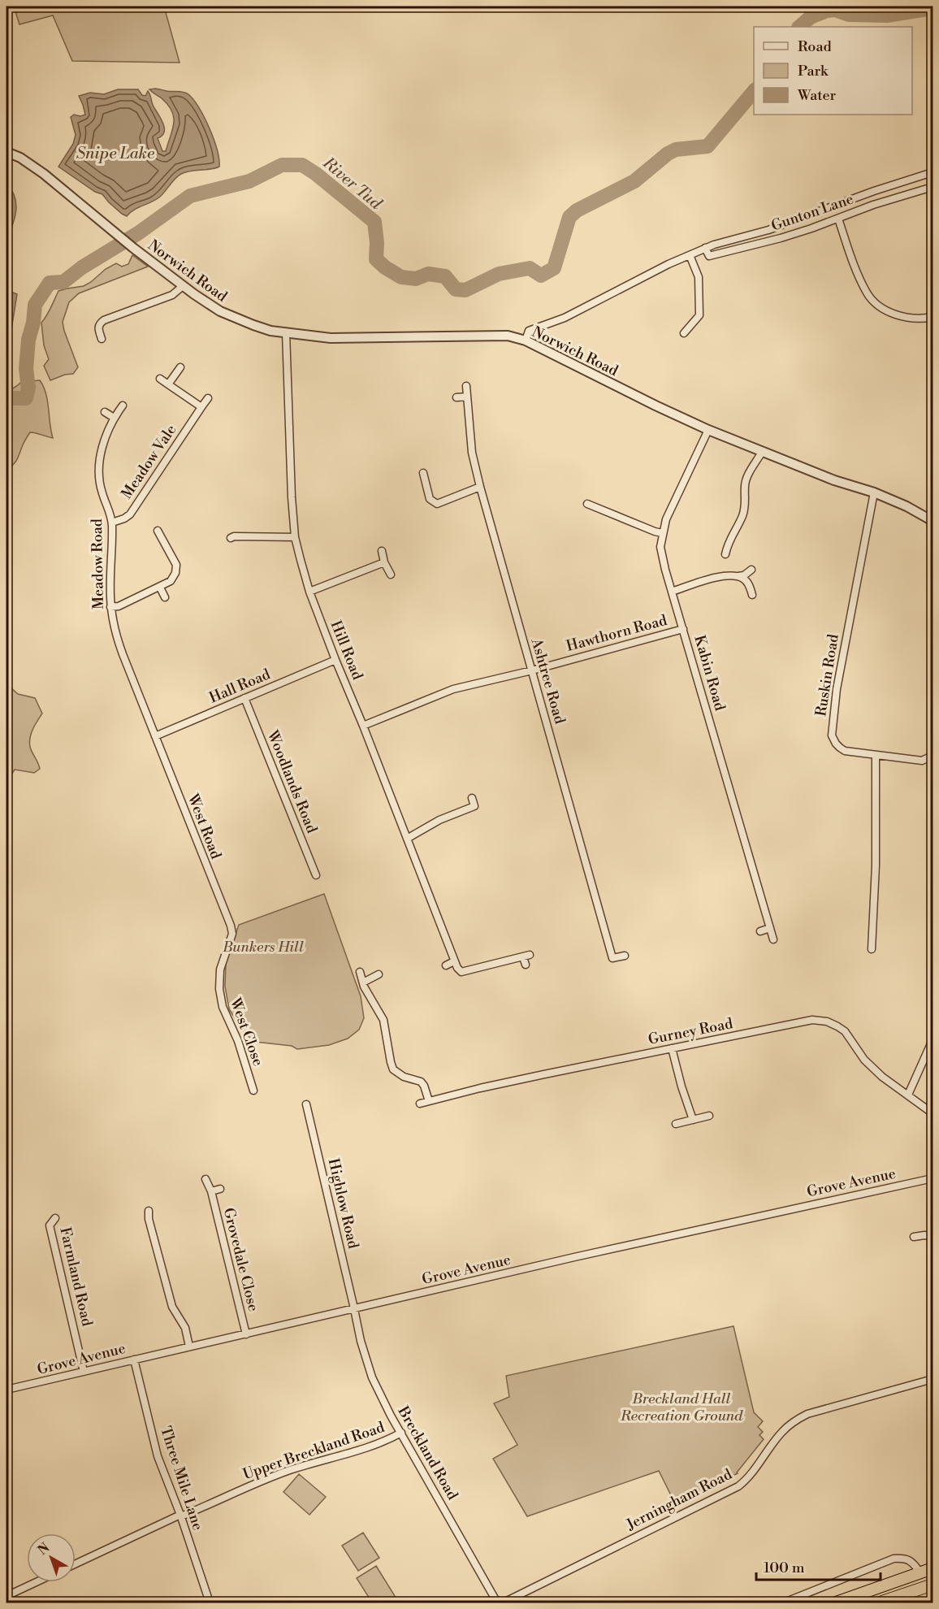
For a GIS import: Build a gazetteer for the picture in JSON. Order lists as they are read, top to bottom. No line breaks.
{"streets":{"street":["Gunton Lane","Norwich Road","Meadow Vale","Meadow Road","Hawthorn Road","Hill Road","Kabin Road","Ruskin Road","Ashtree Road","Hall Road","Woodlands Road","West Road","Gurney Road","West Close","Grove Avenue","Highlow Road","Grovedale Close","Farmland Road","Upper Breckland Road","Breckland Road","Three Mile Lane","Jerningham Road"]},"crossings":[["Gunton Lane","Norwich Road"],["Norwich Road","Hill Road"],["Norwich Road","Kabin Road"],["Norwich Road","Ruskin Road"],["Meadow Vale","Meadow Road"],["Meadow Road","Hall Road"],["Meadow Road","West Road"],["Hawthorn Road","Hill Road"],["Hawthorn Road","Kabin Road"],["Hawthorn Road","Ashtree Road"],["Hill Road","Hall Road"],["Hall Road","Woodlands Road"],["Hall Road","West Road"],["West Road","West Close"],["Grove Avenue","Highlow Road"],["Grove Avenue","Grovedale Close"],["Grove Avenue","Farmland Road"],["Grove Avenue","Breckland Road"],["Grove Avenue","Three Mile Lane"],["Highlow Road","Breckland Road"],["Upper Breckland Road","Breckland Road"],["Upper Breckland Road","Three Mile Lane"]],"water":["Snipe Lake","River Tud"],"parks":["Bunkers Hill","Breckland Hall Recreation Ground"],"legend":["Road","Park","Water"],"scale_bar":"100 m","north":"top left"}
